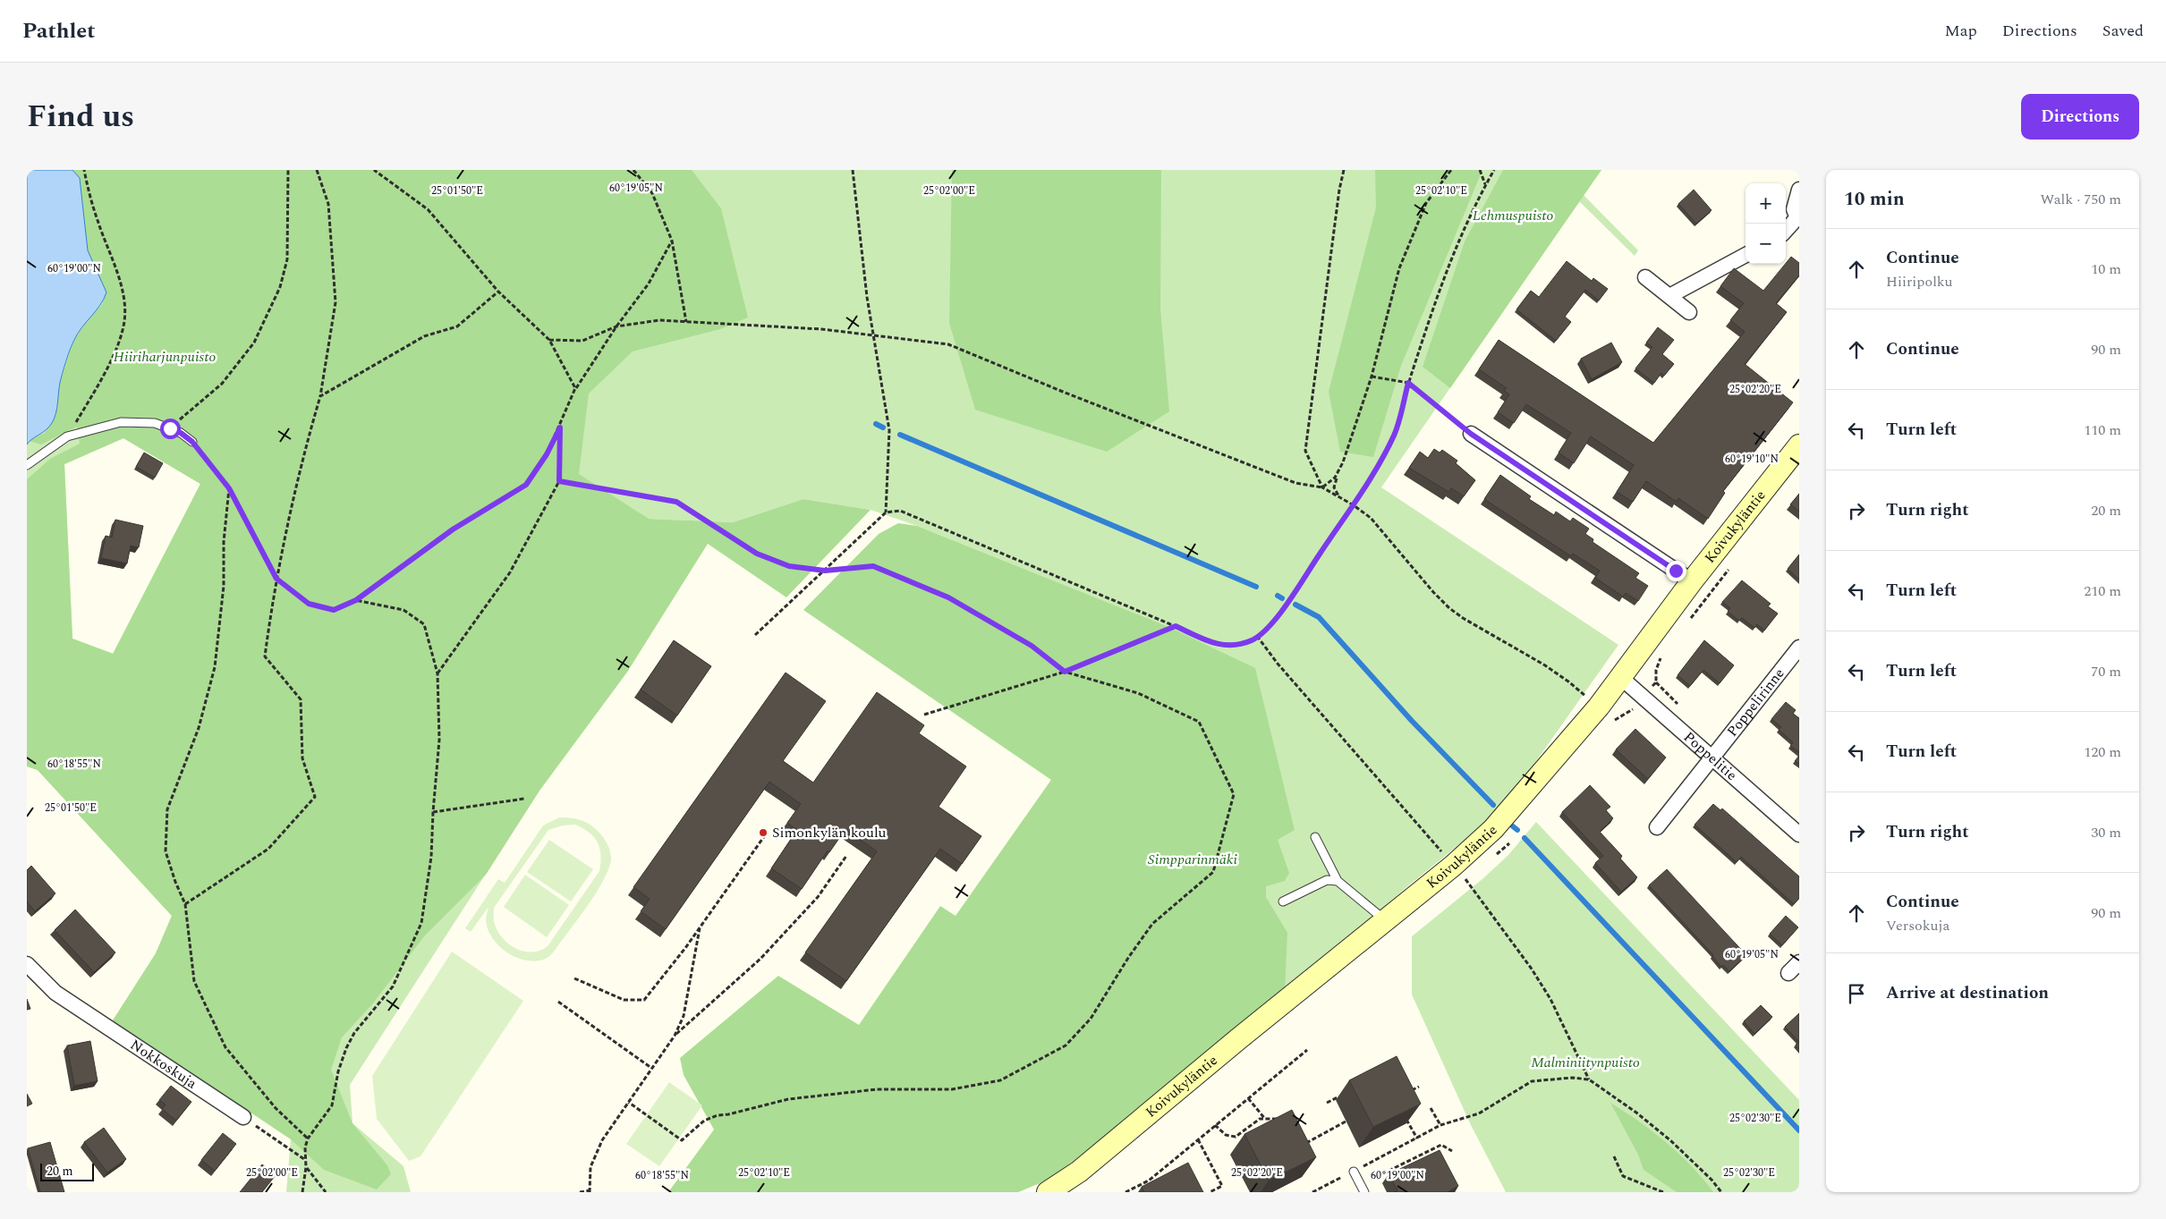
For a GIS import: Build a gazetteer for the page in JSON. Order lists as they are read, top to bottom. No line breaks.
{"streets":{"main road":["Koivukyläntie"],"street":["Poppelirinne","Poppelitie","Nokkoskuja"]},"crossings":[["Koivukyläntie","Poppelitie"],["Poppelirinne","Poppelitie"]],"parks":["Lehmuspuisto","Hiiriharjunpuisto","Simpparinmäki","Malminiitynpuisto"],"places":["Simonkylän koulu"],"scale_bar":"20 m","page":{"header":"Pathlet","nav":["Map","Directions","Saved"],"title":"Find us","buttons":"Directions","heading":["10 min","Walk · 750 m"],"map_buttons":["+","−"],"list":[["Continue","Hiiripolku","10 m"],["Continue","90 m"],["Turn left","110 m"],["Turn right","20 m"],["Turn left","210 m"],["Turn left","70 m"],["Turn left","120 m"],["Turn right","30 m"],["Continue","Versokuja","90 m"],"Arrive at destination"],"scale":"20 m"},"coordinates":["60°19'05\"N","25°02'00\"E","25°02'10\"E","25°01'50\"E","60°19'00\"N","25°02'20\"E","60°19'10\"N","60°18'55\"N","25°02'30\"E"]}
